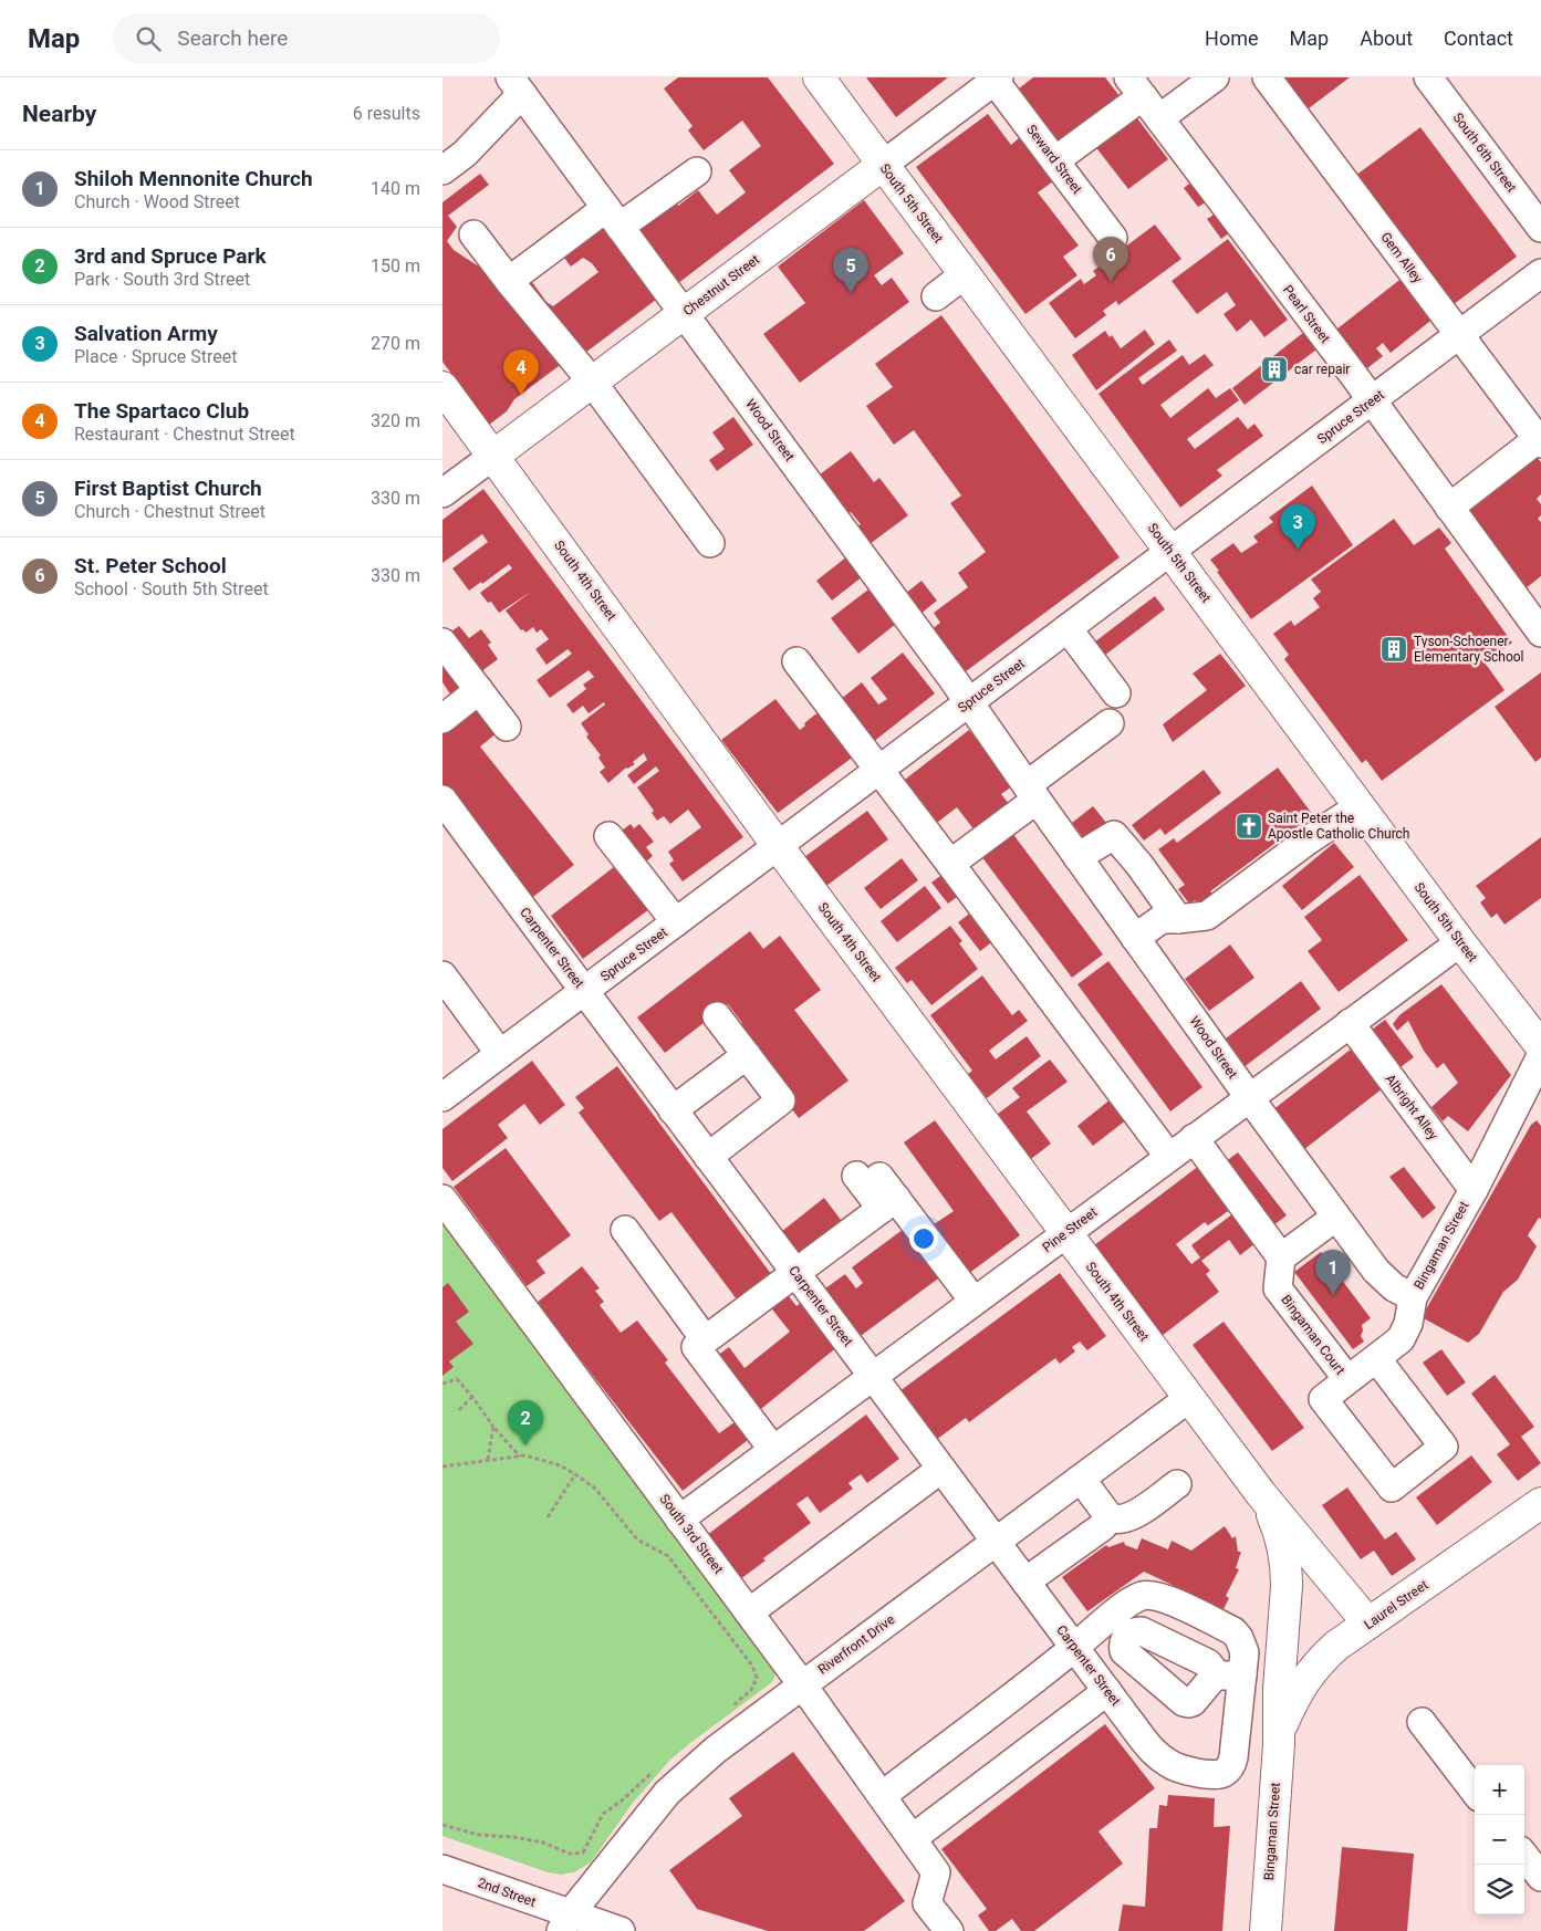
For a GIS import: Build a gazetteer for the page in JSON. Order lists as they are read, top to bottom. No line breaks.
{"streets":{"main road":["South 5th Street","Chestnut Street","South 4th Street","Bingaman Street","Laurel Street"],"street":["South 6th Street","Seward Street","Gem Alley","Pearl Street","Spruce Street","Wood Street","Carpenter Street","Albright Alley","Pine Street","Bingaman Court","South 3rd Street","Riverfront Drive","2nd Street"]},"crossings":[["Seward Street","Chestnut Street"],["South 5th Street","Chestnut Street"],["South 5th Street","Spruce Street"],["South 5th Street","Pine Street"],["Gem Alley","Spruce Street"],["Chestnut Street","Wood Street"],["Chestnut Street","South 4th Street"],["Pearl Street","Spruce Street"],["Spruce Street","Wood Street"],["Spruce Street","South 4th Street"],["Spruce Street","Carpenter Street"],["Wood Street","Pine Street"],["Wood Street","Bingaman Street"],["South 4th Street","Pine Street"],["South 4th Street","Bingaman Street"],["South 4th Street","Laurel Street"],["South 4th Street","Riverfront Drive"],["Carpenter Street","Pine Street"],["Carpenter Street","Riverfront Drive"],["Albright Alley","Pine Street"],["Albright Alley","Bingaman Street"],["Pine Street","South 3rd Street"],["Bingaman Street","Bingaman Court"],["Bingaman Street","Laurel Street"],["South 3rd Street","Riverfront Drive"],["Riverfront Drive","2nd Street"]],"places":{"building":["car repair","Tyson-Schoener Elementary School"],"church":["Saint Peter the Apostle Catholic Church"]},"page":{"header":"Map","search":"Search here","nav":["Home","Map","About","Contact"],"heading":["Nearby","6 results"],"list":[{"mark":"1","name":"Shiloh Mennonite Church","note":"Church · Wood Street","value":"140 m"},{"mark":"2","name":"3rd and Spruce Park","note":"Park · South 3rd Street","value":"150 m"},{"mark":"3","name":"Salvation Army","note":"Place · Spruce Street","value":"270 m"},{"mark":"4","name":"The Spartaco Club","note":"Restaurant · Chestnut Street","value":"320 m"},{"mark":"5","name":"First Baptist Church","note":"Church · Chestnut Street","value":"330 m"},{"mark":"6","name":"St. Peter School","note":"School · South 5th Street","value":"330 m"}],"pins":["6","5","4","3","1","2"],"map_buttons":["+","−"]}}
